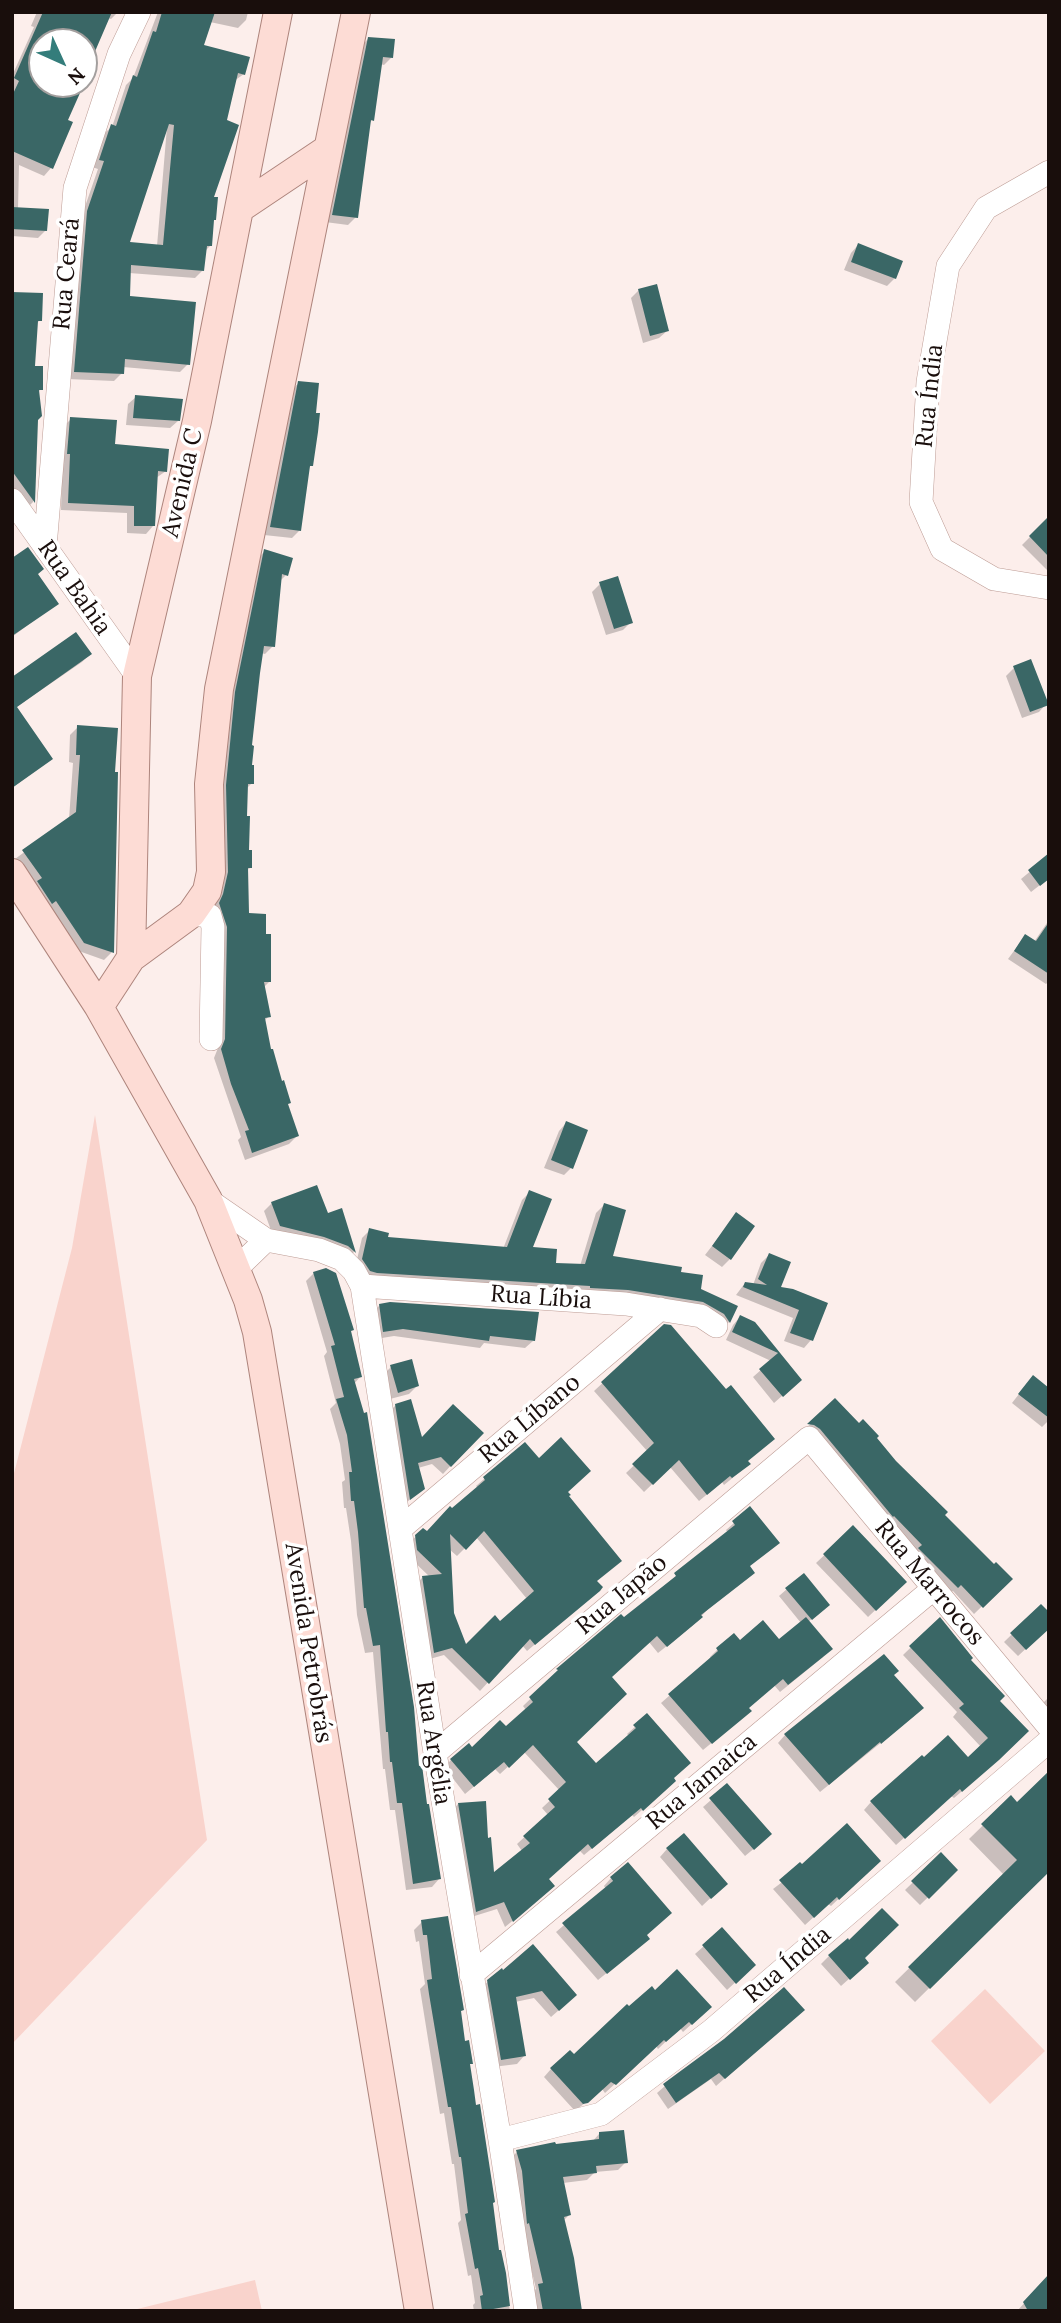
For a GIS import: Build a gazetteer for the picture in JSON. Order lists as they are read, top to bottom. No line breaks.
{"streets":{"main road":["Avenida C","Avenida Petrobrás"],"street":["Rua Ceará","Rua Índia","Rua Bahia","Rua Líbia","Rua Líbano","Rua Marrocos","Rua Japão","Rua Argélia","Rua Jamaica"]},"crossings":[["Rua Ceará","Rua Bahia"],["Rua Índia","Rua Argélia"],["Avenida C","Rua Bahia"],["Rua Líbia","Rua Líbano"],["Rua Líbia","Rua Argélia"],["Rua Líbano","Rua Argélia"],["Rua Marrocos","Rua Japão"],["Rua Marrocos","Rua Jamaica"],["Rua Japão","Rua Argélia"],["Avenida Petrobrás","Rua Argélia"],["Rua Argélia","Rua Jamaica"]],"north":"bottom right"}
